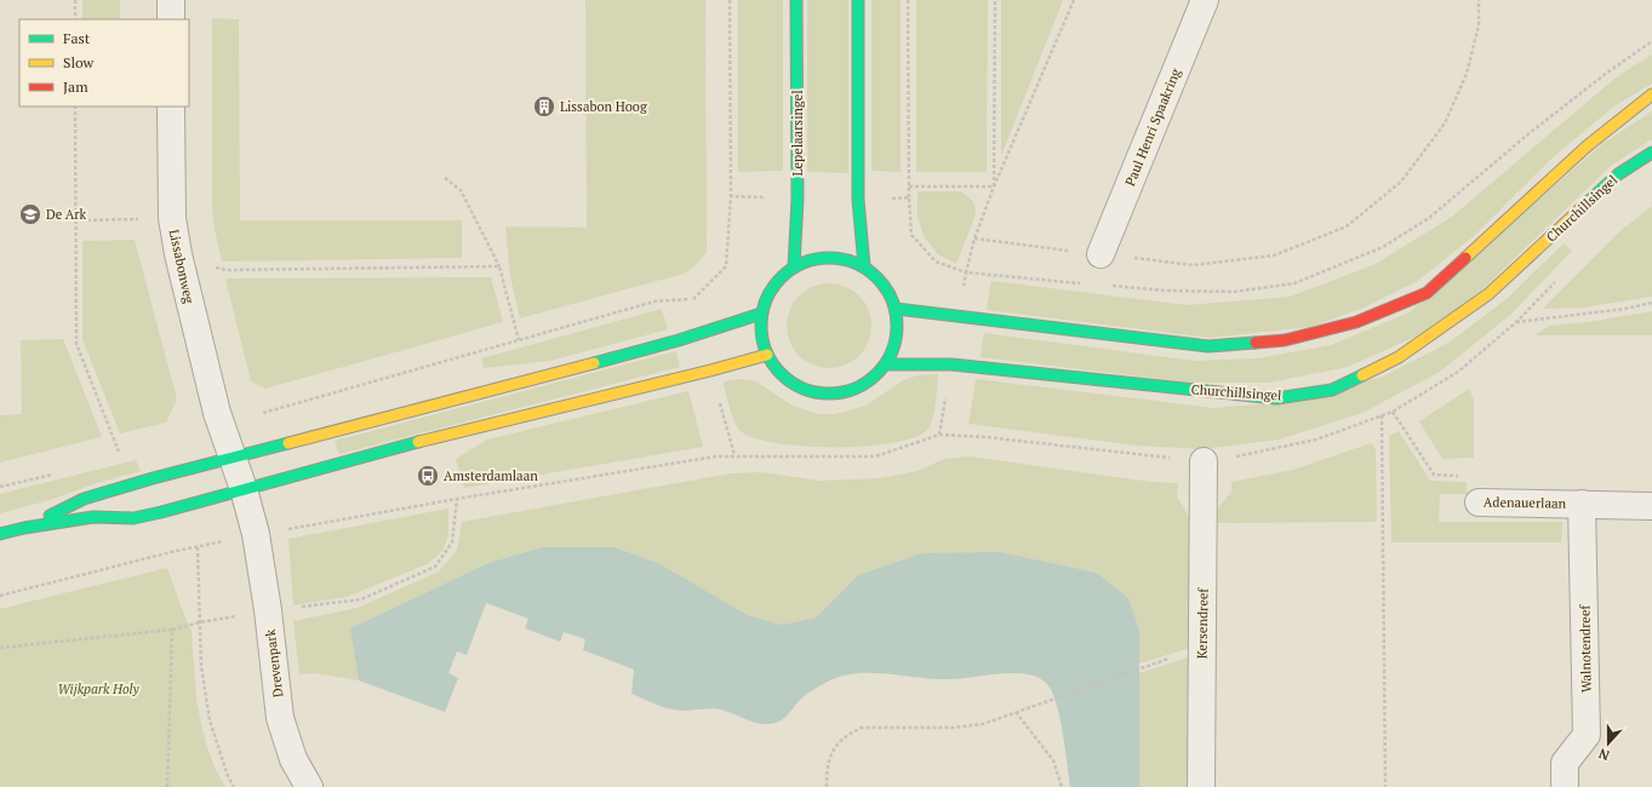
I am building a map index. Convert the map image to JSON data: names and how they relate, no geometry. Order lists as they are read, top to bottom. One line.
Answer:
{"streets":{"street":["Paul Henri Spaakring","Lepelaarsingel","Churchillsingel","Lissabonweg","Adenauerlaan","Kersendreef","Walnotendreef","Drevenpark"]},"crossings":[["Lepelaarsingel","Churchillsingel"],["Adenauerlaan","Walnotendreef"]],"parks":["Wijkpark Holy"],"places":{"building":["Lissabon Hoog"],"school or university":["De Ark"],"bus stop":["Amsterdamlaan"]},"legend":["Fast","Slow","Jam"],"north":"bottom"}
